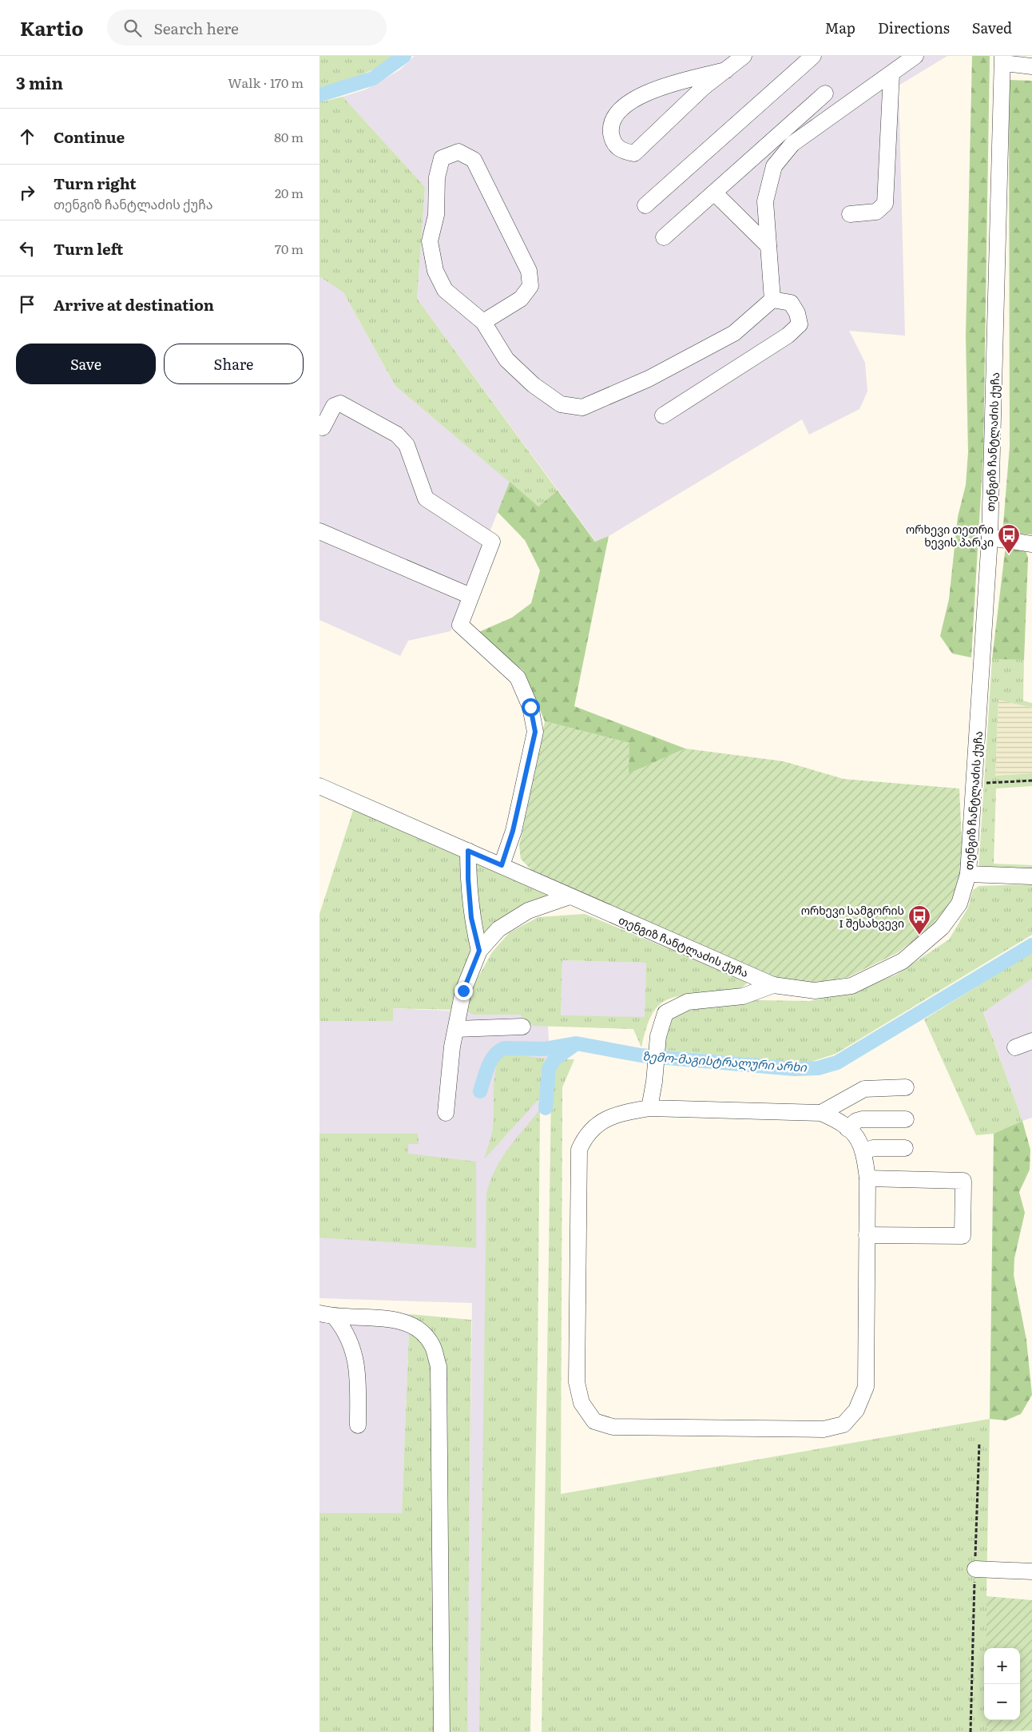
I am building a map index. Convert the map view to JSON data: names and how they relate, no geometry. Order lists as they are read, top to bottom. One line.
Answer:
{"streets":{"street":["თენგიზ ჩანტლაძის ქუჩა"]},"water":["ზემო-მაგისტრალური არხი"],"places":{"bus stop":["ორხევი თეთრი ხევის პარკი","ორხევი სამგორის I შესახვევი"]},"page":{"header":"Kartio","search":"Search here","nav":["Map","Directions","Saved"],"heading":["3 min","Walk · 170 m"],"list":[["Continue","80 m"],["Turn right","თენგიზ ჩანტლაძის ქუჩა","20 m"],["Turn left","70 m"],"Arrive at destination"],"buttons":["Save","Share"],"map_buttons":["+","−"]}}
